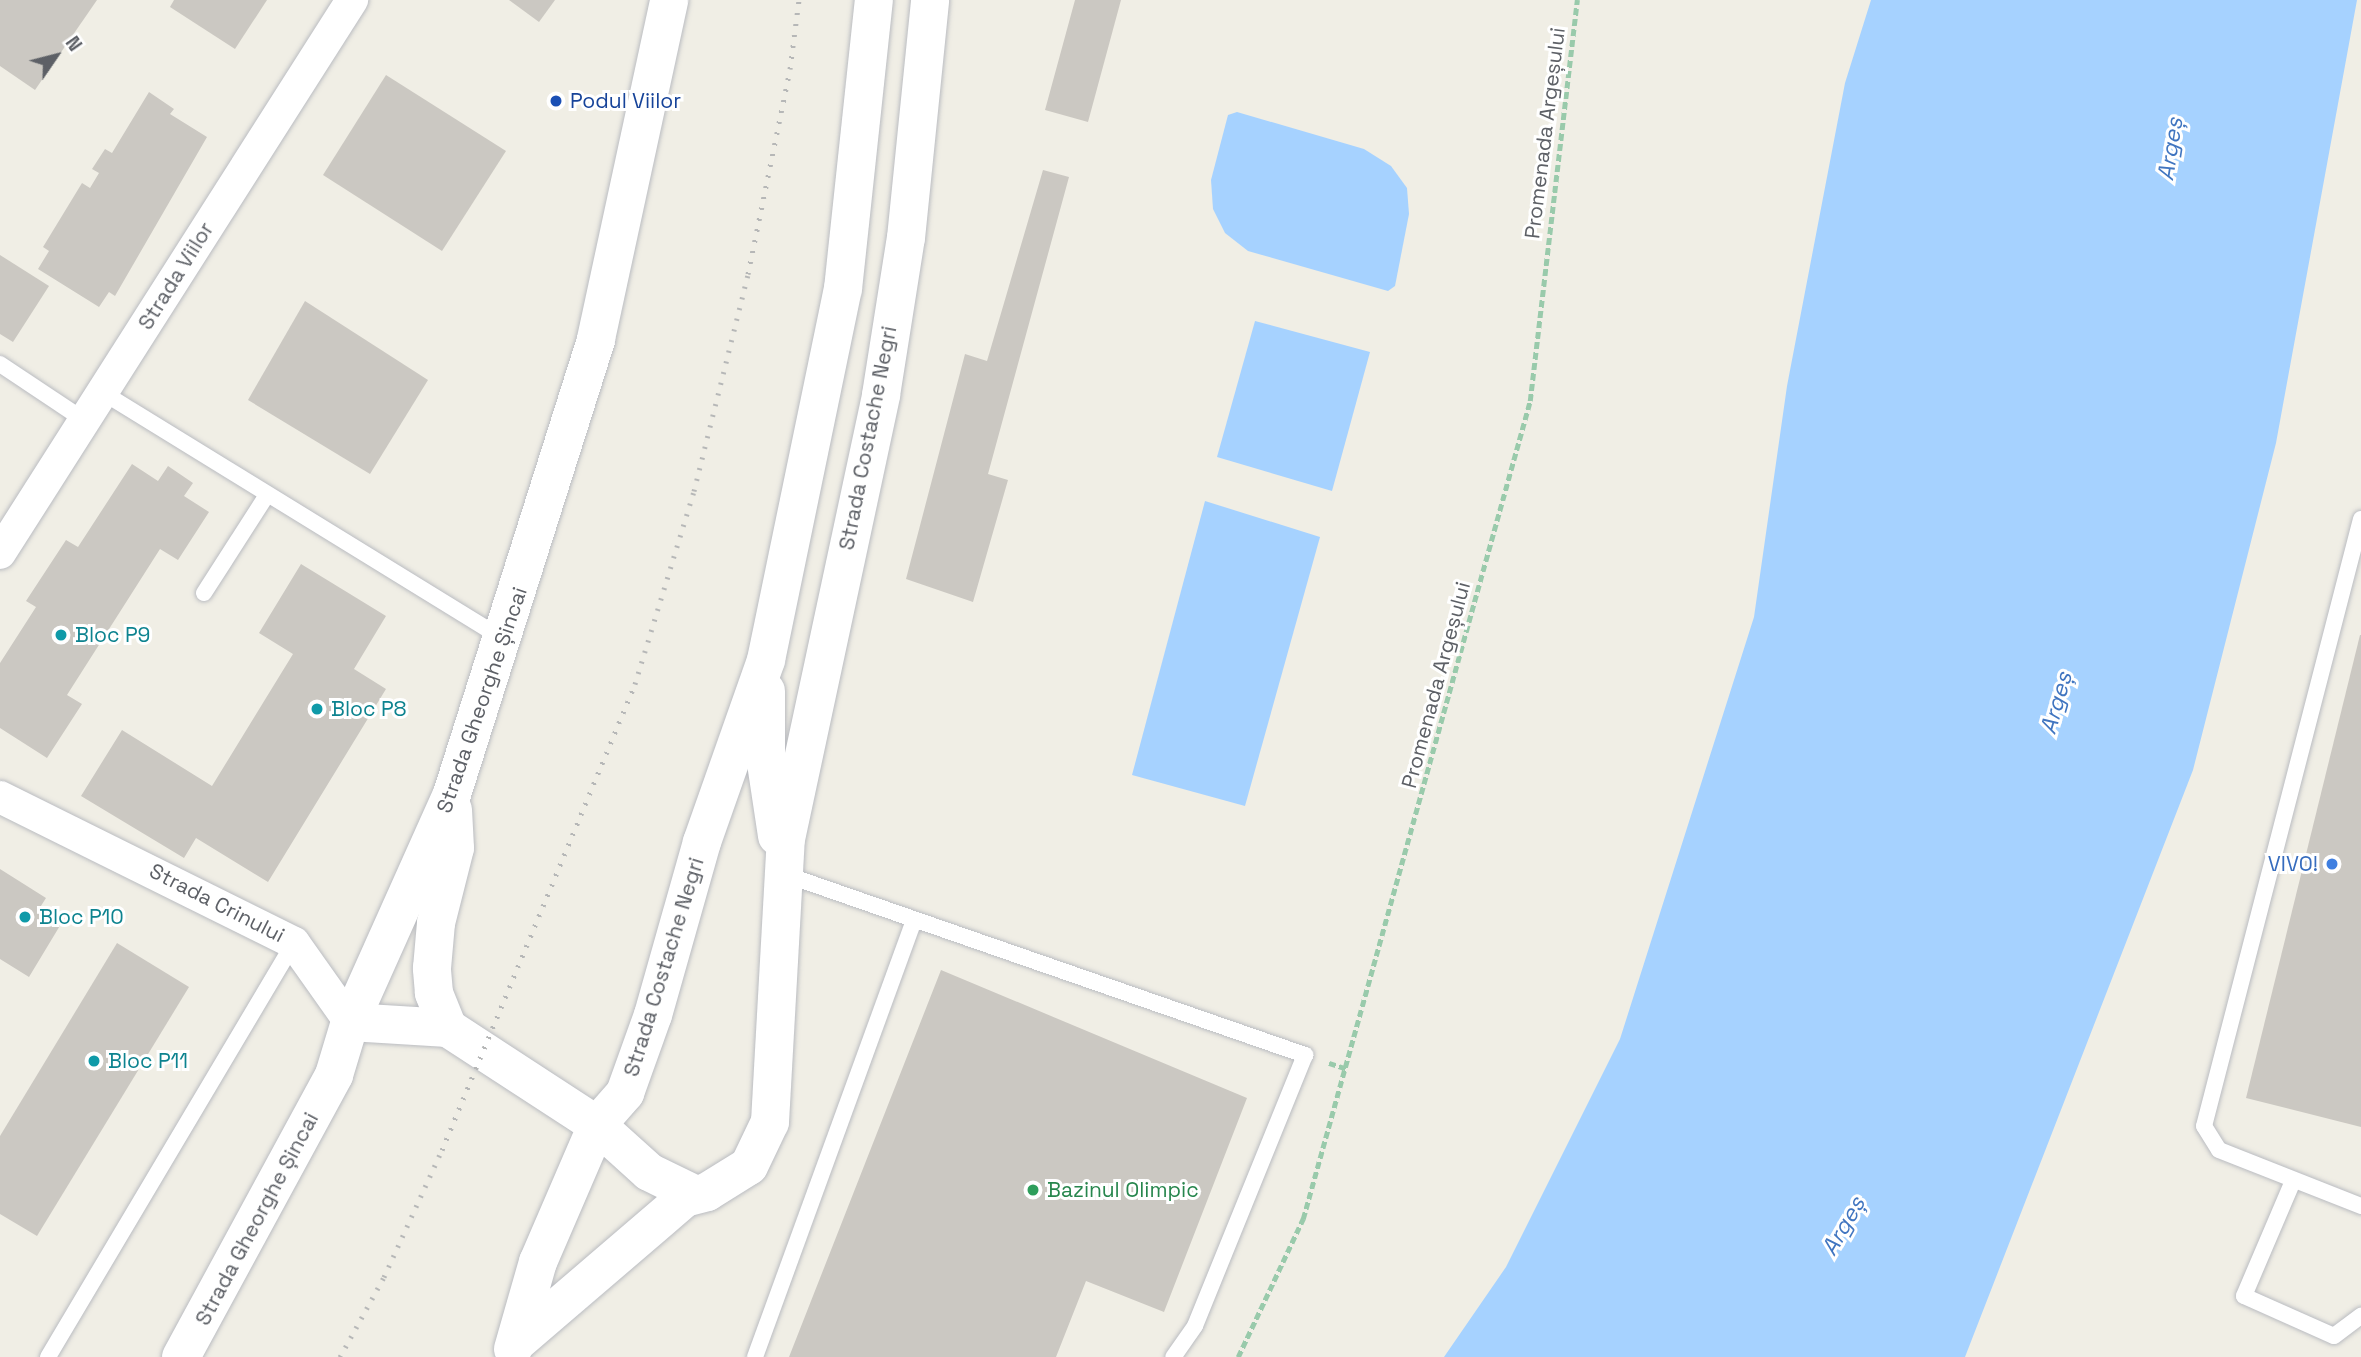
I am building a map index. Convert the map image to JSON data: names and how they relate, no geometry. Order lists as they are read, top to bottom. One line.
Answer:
{"streets":{"main road":["Strada Costache Negri","Strada Gheorghe Șincai"],"street":["Strada Viilor","Strada Crinului"],"path":["Promenada Argeșului"]},"crossings":[["Strada Gheorghe Șincai","Strada Crinului"]],"water":["Argeș"],"places":["Podul Viilor","Bloc P9","Bloc P8","VIVO!","Bloc P10","Bloc P11","Bazinul Olimpic"],"north":"top right"}
